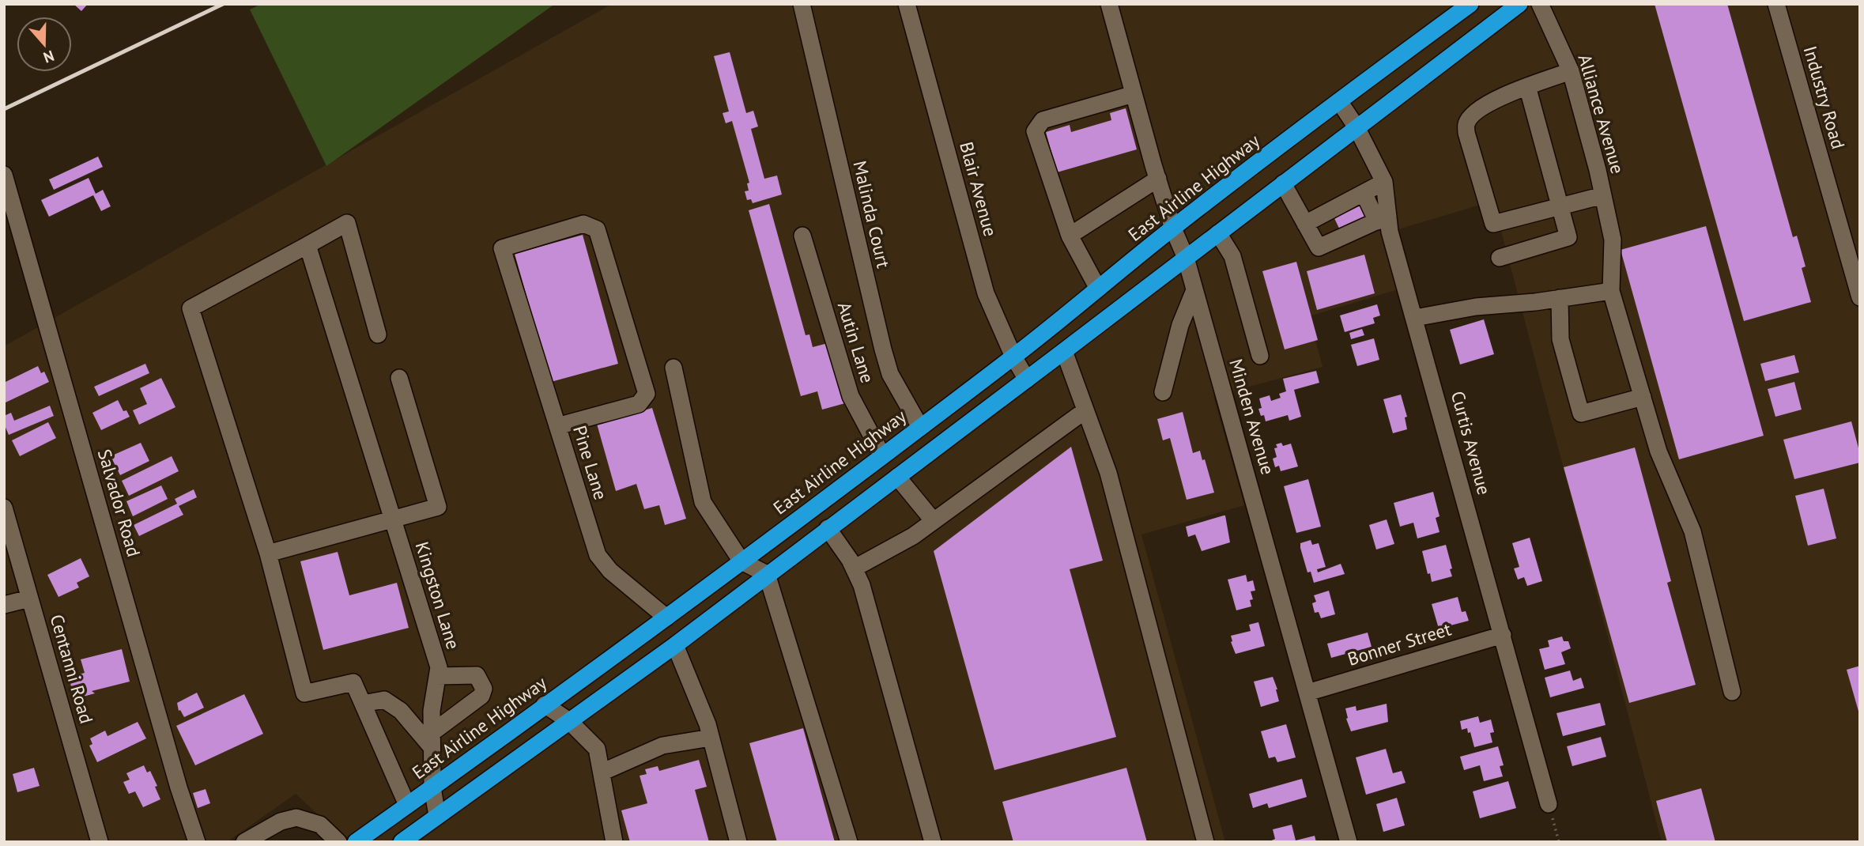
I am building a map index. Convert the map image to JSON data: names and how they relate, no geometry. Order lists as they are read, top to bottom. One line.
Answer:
{"streets":{"highway":["East Airline Highway"],"street":["Industry Road","Alliance Avenue","Blair Avenue","Malinda Court","Autin Lane","Minden Avenue","Curtis Avenue","Pine Lane","Salvador Road","Kingston Lane","Bonner Street","Centanni Road"]},"crossings":[["East Airline Highway","Blair Avenue"],["East Airline Highway","Malinda Court"],["East Airline Highway","Autin Lane"],["East Airline Highway","Minden Avenue"],["East Airline Highway","Curtis Avenue"],["East Airline Highway","Pine Lane"],["East Airline Highway","Kingston Lane"],["Minden Avenue","Bonner Street"],["Curtis Avenue","Bonner Street"]],"north":"bottom"}
